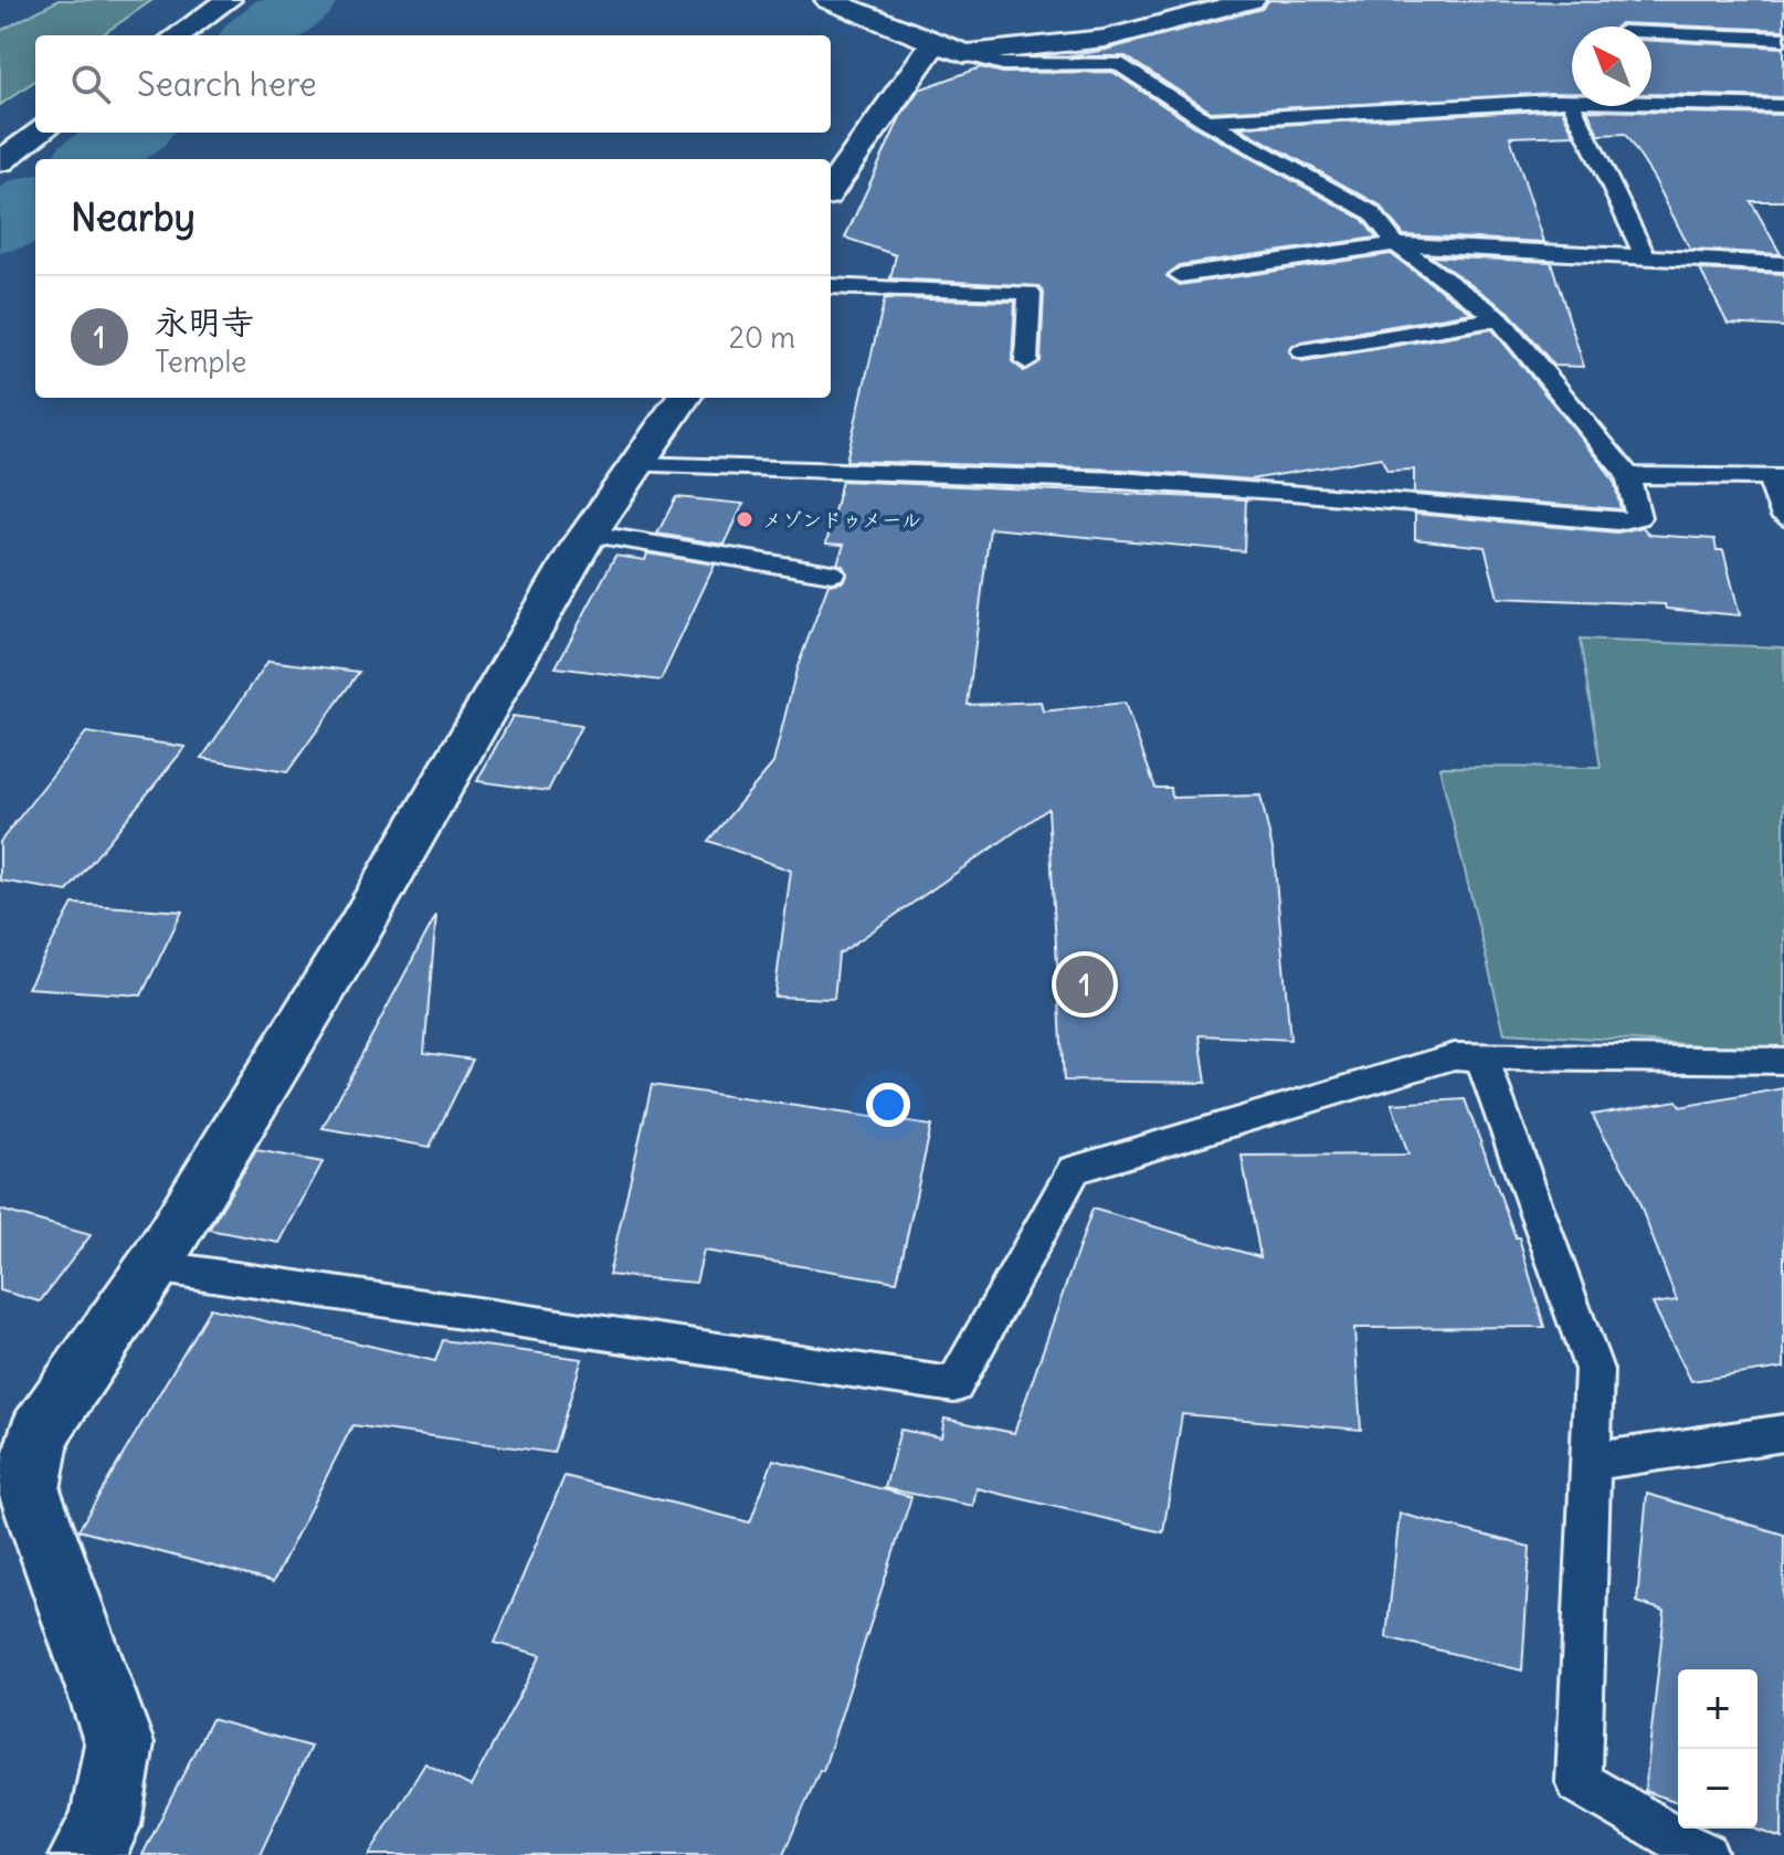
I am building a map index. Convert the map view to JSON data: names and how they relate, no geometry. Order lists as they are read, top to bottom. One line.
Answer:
{"places":["メゾンドゥメール"],"north":"top left","page":{"search":"Search here","heading":"Nearby","list":[{"mark":"1","name":"永明寺","note":"Temple","value":"20 m"}],"pins":"1","map_buttons":["+","−"]}}
